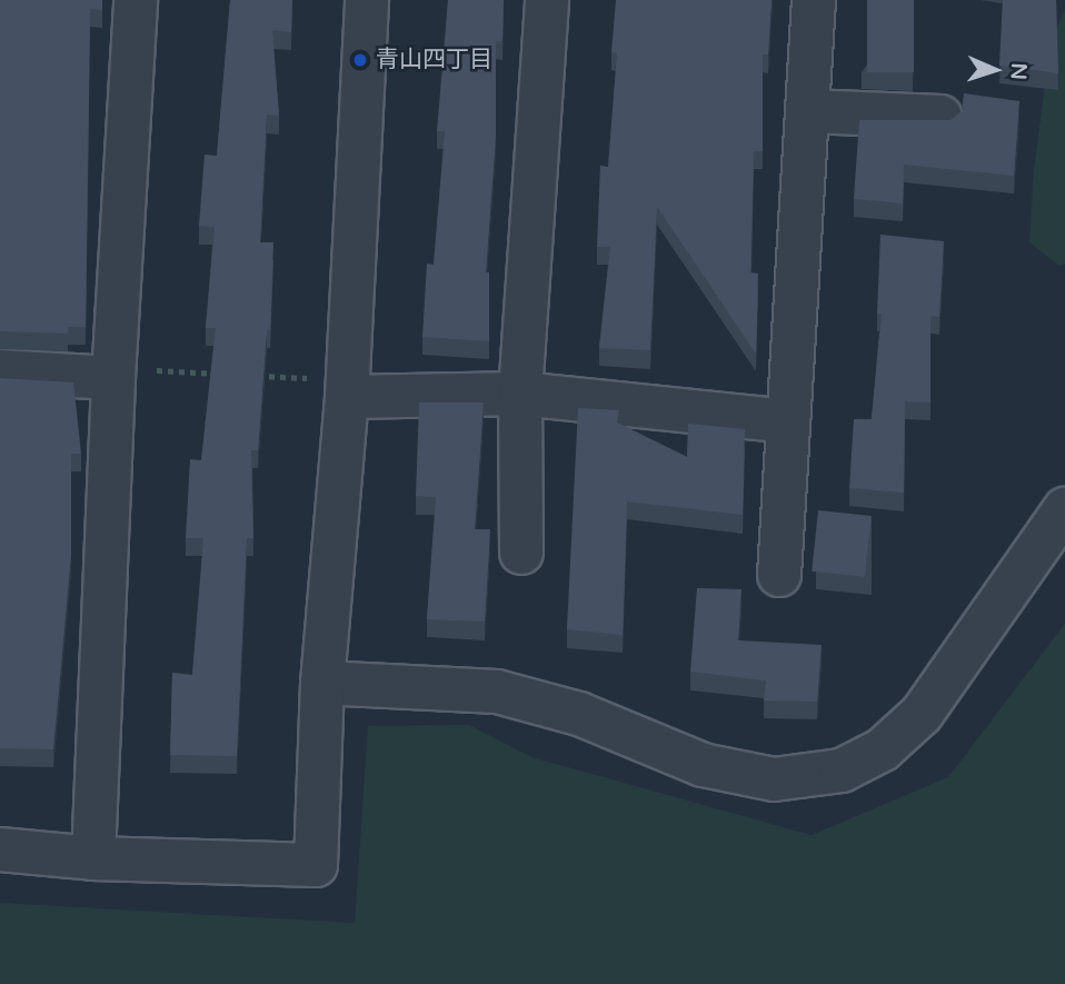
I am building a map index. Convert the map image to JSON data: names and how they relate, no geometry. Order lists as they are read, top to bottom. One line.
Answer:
{"places":["青山四丁目"],"north":"right"}
